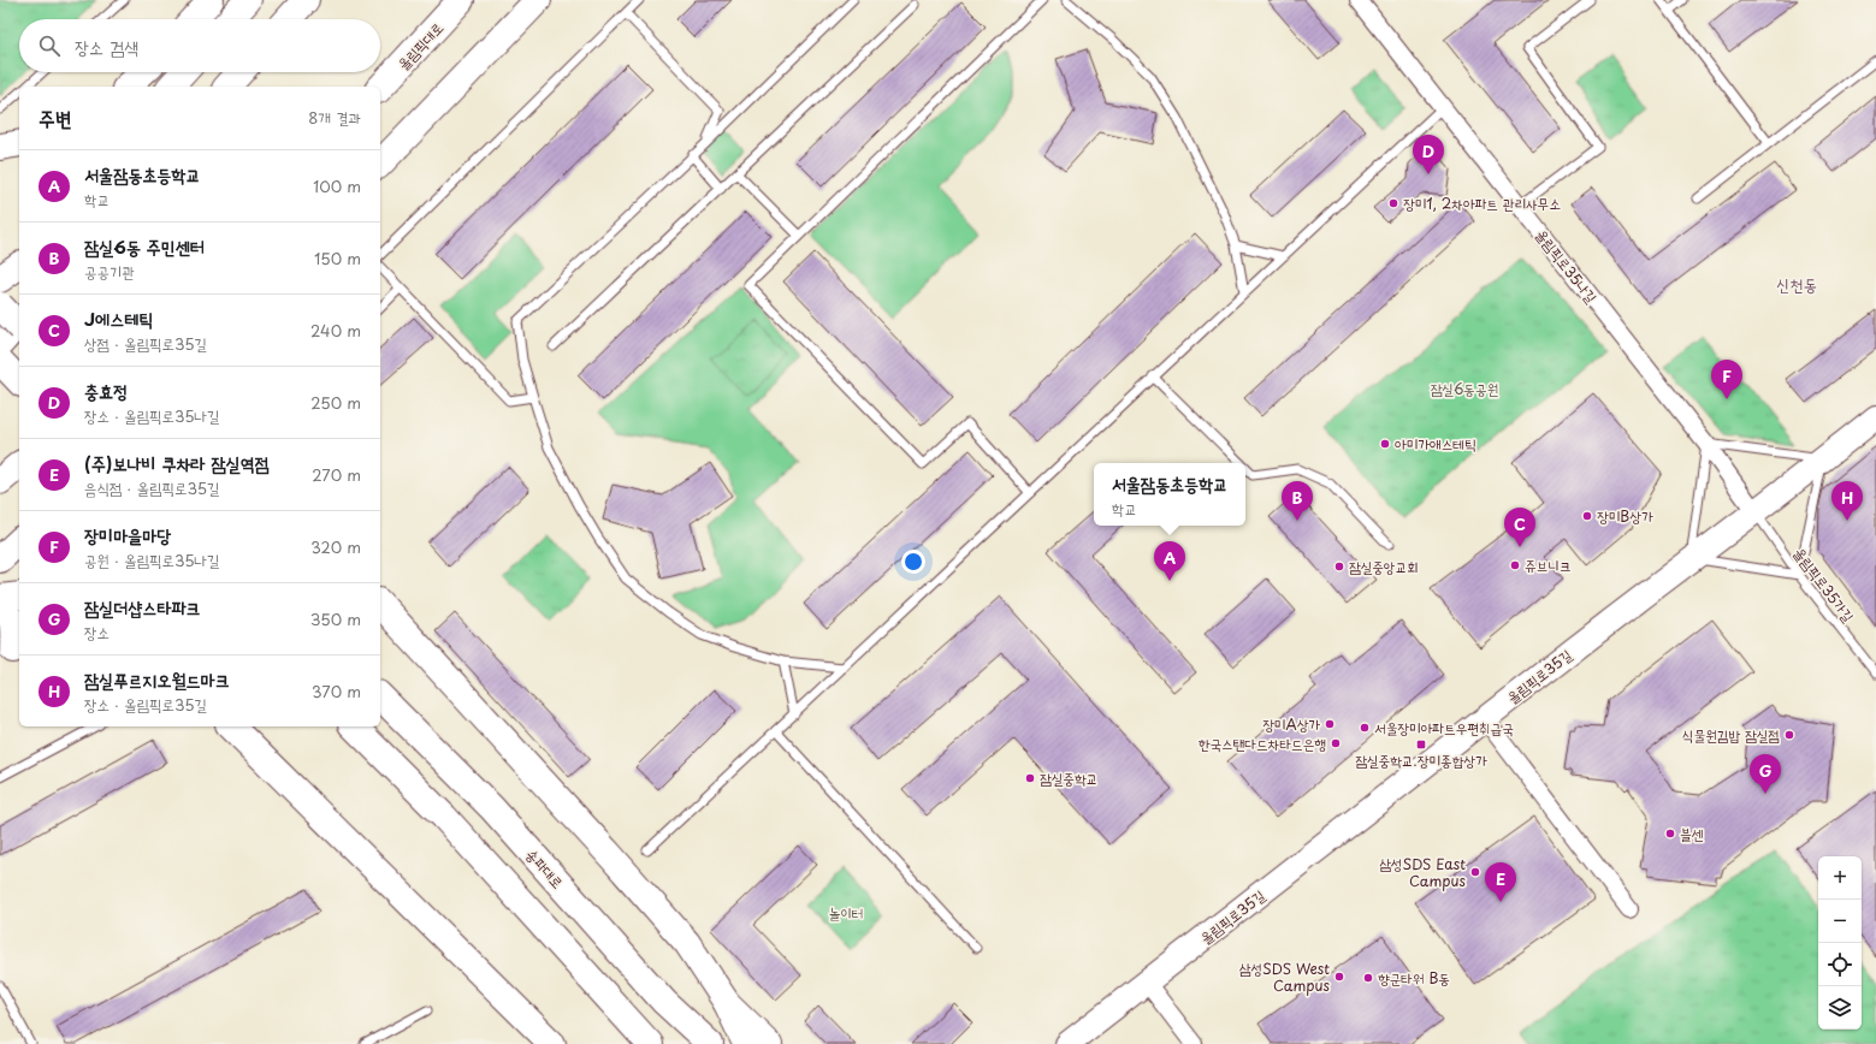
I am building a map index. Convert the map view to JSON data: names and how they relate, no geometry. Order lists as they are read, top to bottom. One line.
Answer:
{"streets":{"main road":["올림픽대로","송파대로"],"street":["올림픽로35나길","올림픽로35길"],"lane":["올림픽로35가길"]},"crossings":[["올림픽로35나길","올림픽로35가길"],["올림픽로35나길","올림픽로35길"],["올림픽로35가길","올림픽로35길"]],"districts":["신천동"],"parks":["잠실6동공원","놀이터"],"places":{"other":["장미1, 2차아파트 관리사무소","아미가애스테틱","장미B상가","쥬브니크","잠실중앙교회","장미A상가","서울장미아파트우편취급국","식물원김밥 잠실점","한국스탠다드차타드은행","잠실중학교","블센","삼성SDS East Campus","삼성SDS West Campus","향군타워 B동"],"transit":["잠실중학교.장미종합상가"]},"page":{"search":"장소 검색","heading":["주변","8개 결과"],"pins":["D","F","B","H","C","A","G","E"],"list":[{"mark":"A","name":"서울잠동초등학교","note":"학교","value":"100 m"},{"mark":"B","name":"잠실6동 주민센터","note":"공공기관","value":"150 m"},{"mark":"C","name":"J에스테틱","note":"상점 · 올림픽로35길","value":"240 m"},{"mark":"D","name":"충효정","note":"장소 · 올림픽로35나길","value":"250 m"},{"mark":"E","name":"(주)보나비 쿠차라 잠실역점","note":"음식점 · 올림픽로35길","value":"270 m"},{"mark":"F","name":"장미마을마당","note":"공원 · 올림픽로35나길","value":"320 m"},{"mark":"G","name":"잠실더샵스타파크","note":"장소","value":"350 m"},{"mark":"H","name":"잠실푸르지오월드마크","note":"장소 · 올림픽로35길","value":"370 m"}],"popup":["서울잠동초등학교","학교"],"map_buttons":["+","−"]}}
